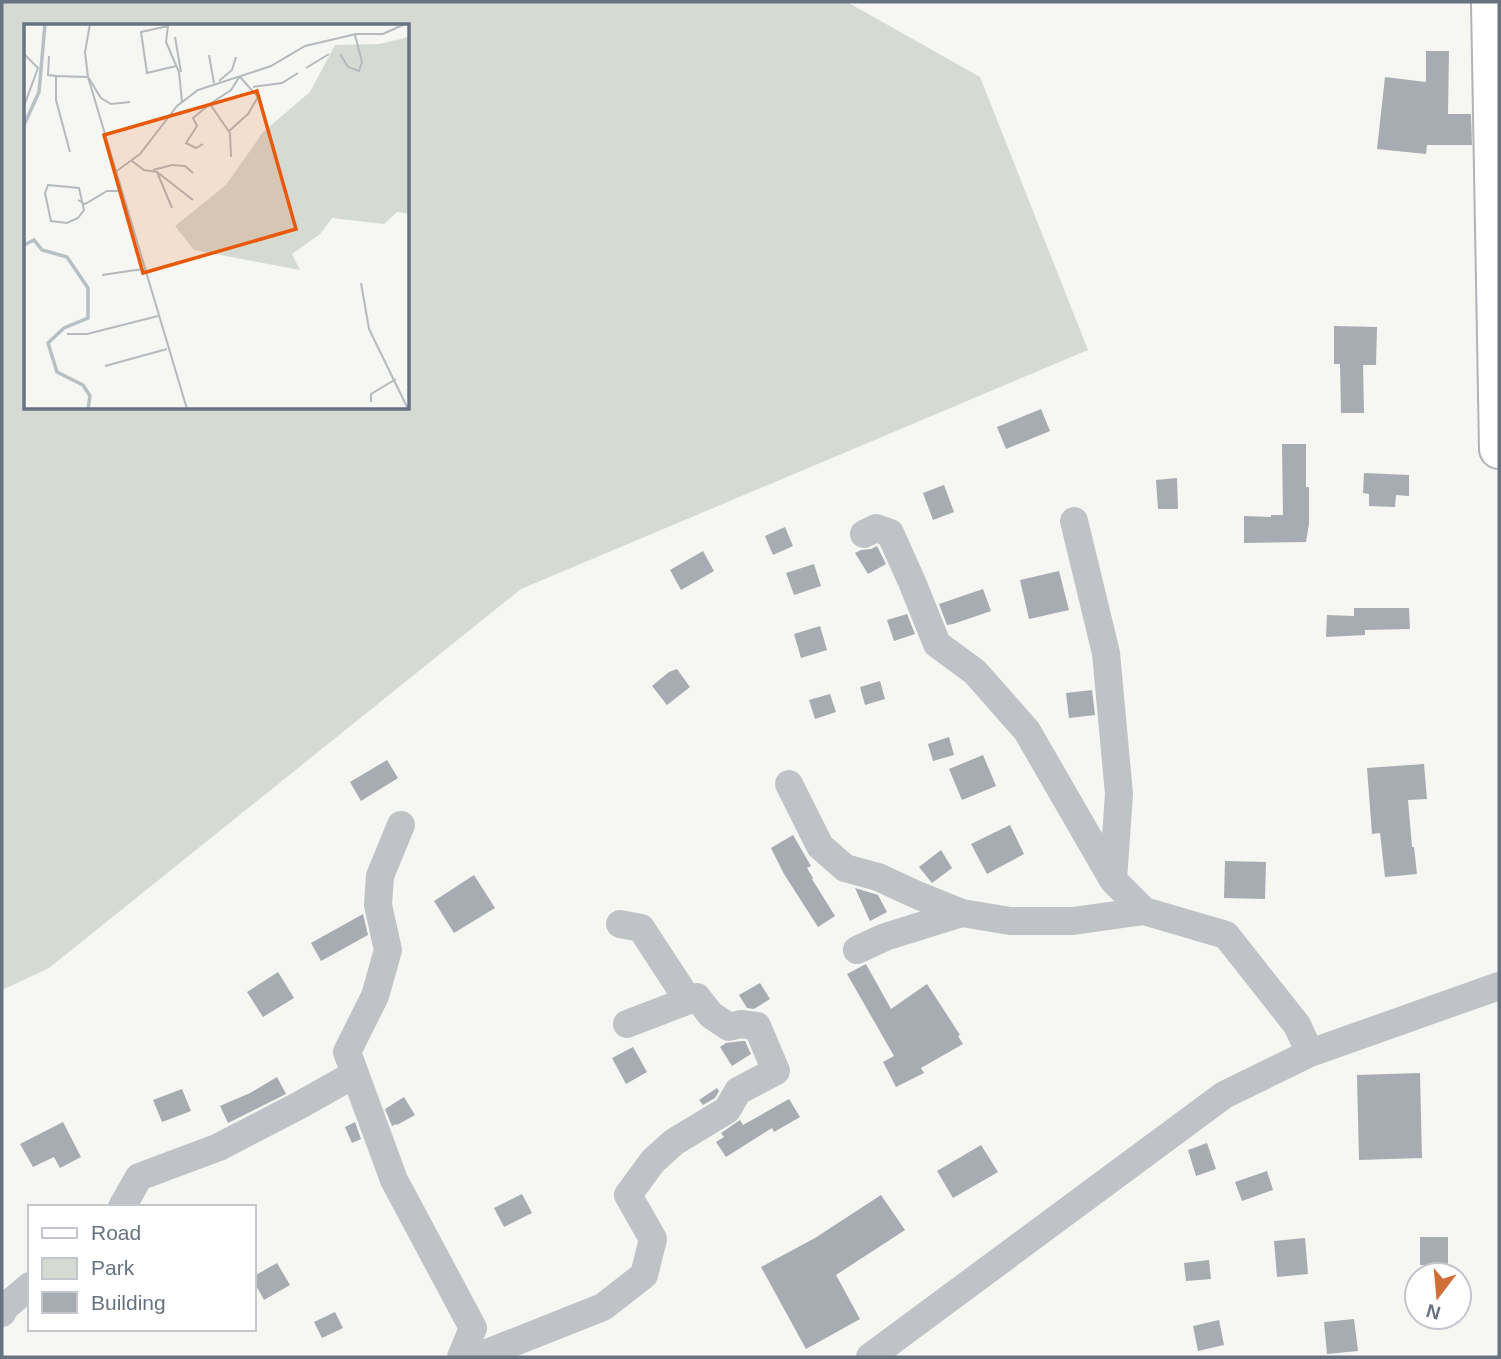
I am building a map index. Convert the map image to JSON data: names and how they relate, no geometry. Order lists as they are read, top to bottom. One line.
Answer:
{"legend":["Road","Park","Building"],"north":"bottom"}
